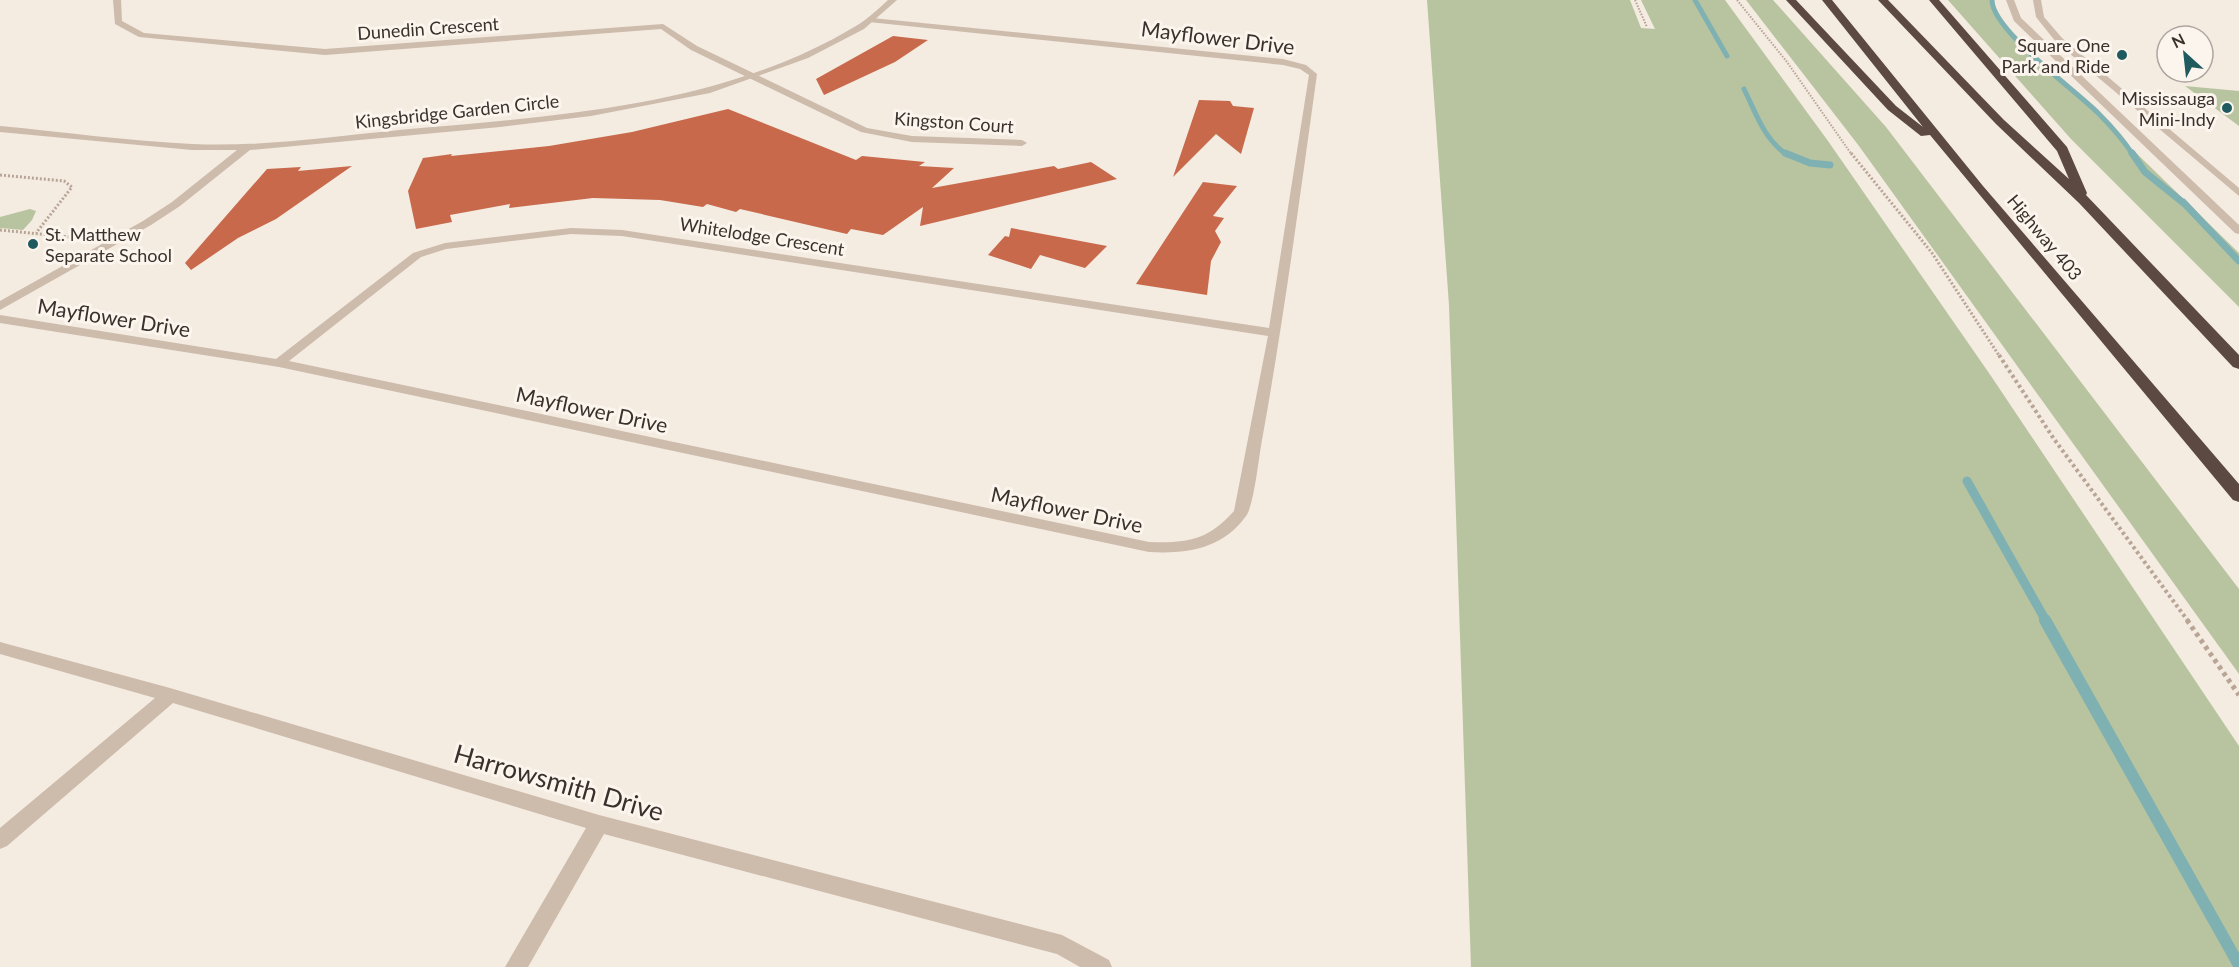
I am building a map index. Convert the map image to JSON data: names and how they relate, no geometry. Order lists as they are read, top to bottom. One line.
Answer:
{"streets":{"highway":["Highway 403"],"street":["Dunedin Crescent","Mayflower Drive","Kingsbridge Garden Circle","Kingston Court","Whitelodge Crescent","Harrowsmith Drive"]},"crossings":[["Dunedin Crescent","Kingsbridge Garden Circle"],["Dunedin Crescent","Kingston Court"],["Mayflower Drive","Kingsbridge Garden Circle"],["Mayflower Drive","Whitelodge Crescent"],["Kingsbridge Garden Circle","Kingston Court"]],"places":["Square One Park and Ride","Mississauga Mini-Indy","St. Matthew Separate School"],"north":"top left"}
